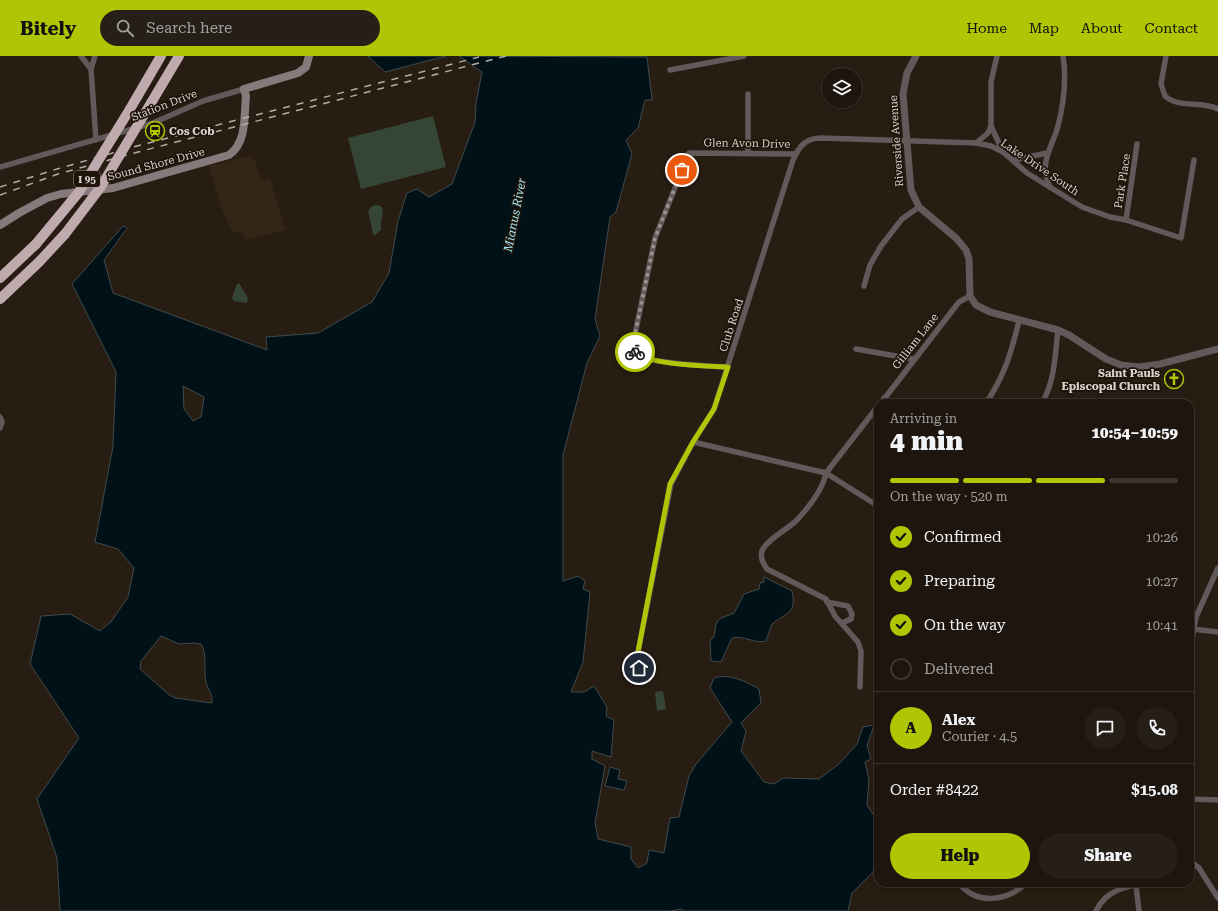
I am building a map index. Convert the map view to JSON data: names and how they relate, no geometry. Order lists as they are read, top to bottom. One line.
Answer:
{"streets":{"highway":["I 95"],"main road":["Station Drive","Sound Shore Drive"],"street":["Riverside Avenue","Glen Avon Drive","Lake Drive South","Park Place","Club Road","Gilliam Lane"]},"crossings":[["Station Drive","Sound Shore Drive"],["Riverside Avenue","Lake Drive South"],["Riverside Avenue","Club Road"],["Riverside Avenue","Gilliam Lane"],["Glen Avon Drive","Club Road"],["Lake Drive South","Park Place"],["Lake Drive South","Club Road"]],"water":["Mianus River"],"places":{"station":["Cos Cob"],"church":["Saint Pauls Episcopal Church"]},"page":{"header":"Bitely","search":"Search here","nav":["Home","Map","About","Contact"],"heading":["4 min","Arriving in","10:54–10:59"],"panel":["Alex","Courier · 4.5","Order #8422","$15.08"],"bar":"On the way · 520 m","list":[["Confirmed","10:26"],["Preparing","10:27"],["On the way","10:41"],"Delivered"],"round":"A","buttons":["Help","Share"]}}
